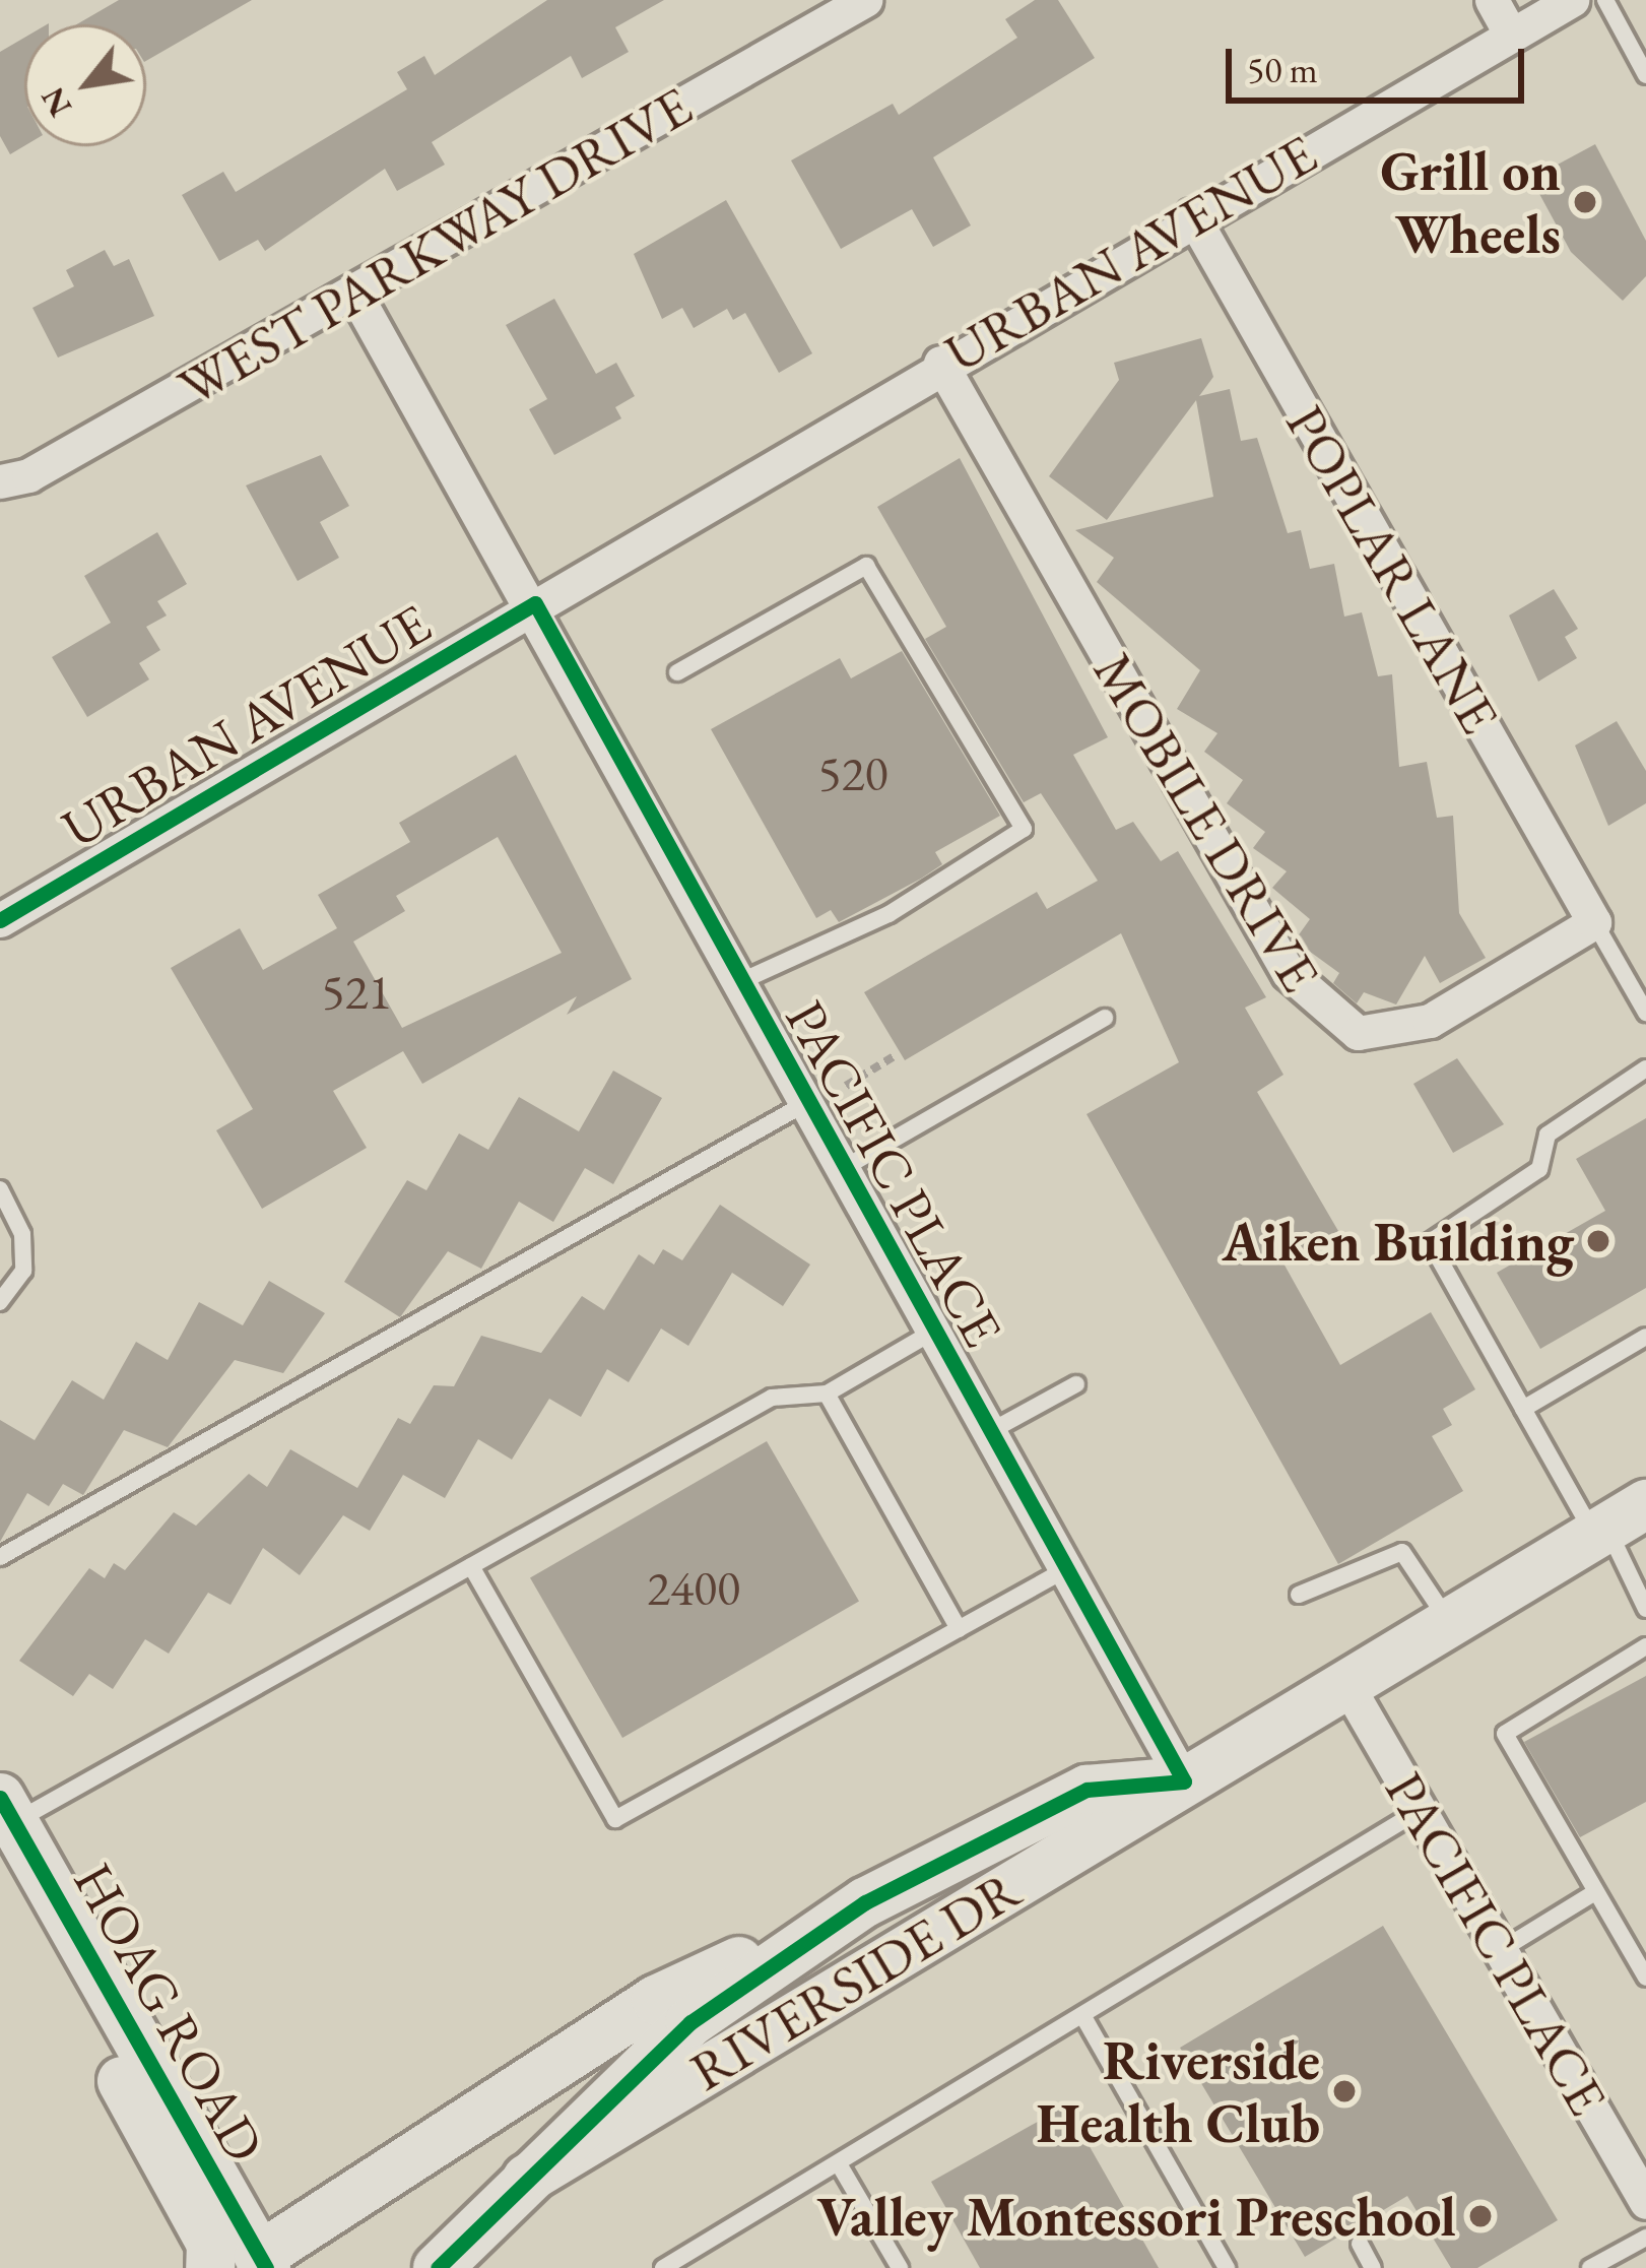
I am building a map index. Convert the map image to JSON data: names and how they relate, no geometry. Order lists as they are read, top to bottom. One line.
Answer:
{"streets":{"main road":["RIVERSIDE DR","HOAG ROAD"],"street":["WEST PARKWAY DRIVE","URBAN AVENUE","POPLAR LANE","MOBILE DRIVE","PACIFIC PLACE"]},"crossings":[["WEST PARKWAY DRIVE","PACIFIC PLACE"],["URBAN AVENUE","POPLAR LANE"],["URBAN AVENUE","MOBILE DRIVE"],["URBAN AVENUE","PACIFIC PLACE"],["POPLAR LANE","MOBILE DRIVE"],["PACIFIC PLACE","RIVERSIDE DR"]],"places":["Grill on Wheels","Aiken Building","Riverside Health Club","Valley Montessori Preschool"],"house_numbers":["520","521","2400"],"scale_bar":"50 m","north":"bottom left"}
